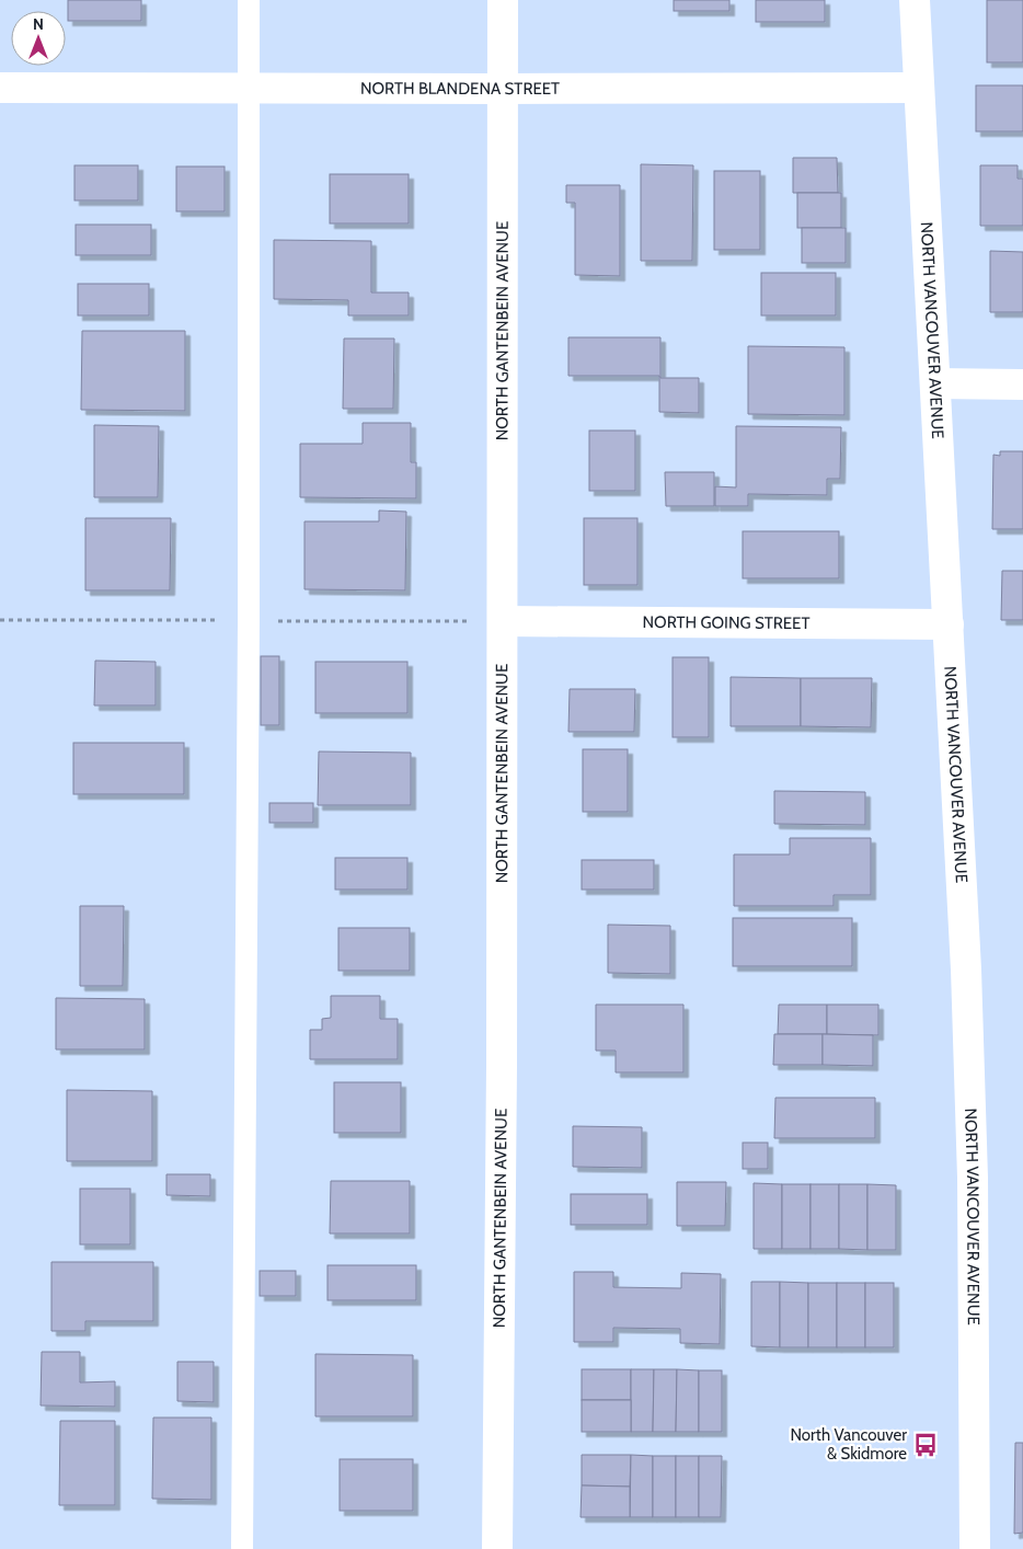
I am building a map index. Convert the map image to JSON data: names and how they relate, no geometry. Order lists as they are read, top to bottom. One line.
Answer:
{"streets":{"street":["NORTH BLANDENA STREET","NORTH GANTENBEIN AVENUE","NORTH VANCOUVER AVENUE","NORTH GOING STREET"]},"crossings":[["NORTH BLANDENA STREET","NORTH GANTENBEIN AVENUE"],["NORTH BLANDENA STREET","NORTH VANCOUVER AVENUE"],["NORTH GANTENBEIN AVENUE","NORTH GOING STREET"],["NORTH VANCOUVER AVENUE","NORTH GOING STREET"]],"places":{"bus stop":["North Vancouver & Skidmore"]},"north":"top"}
